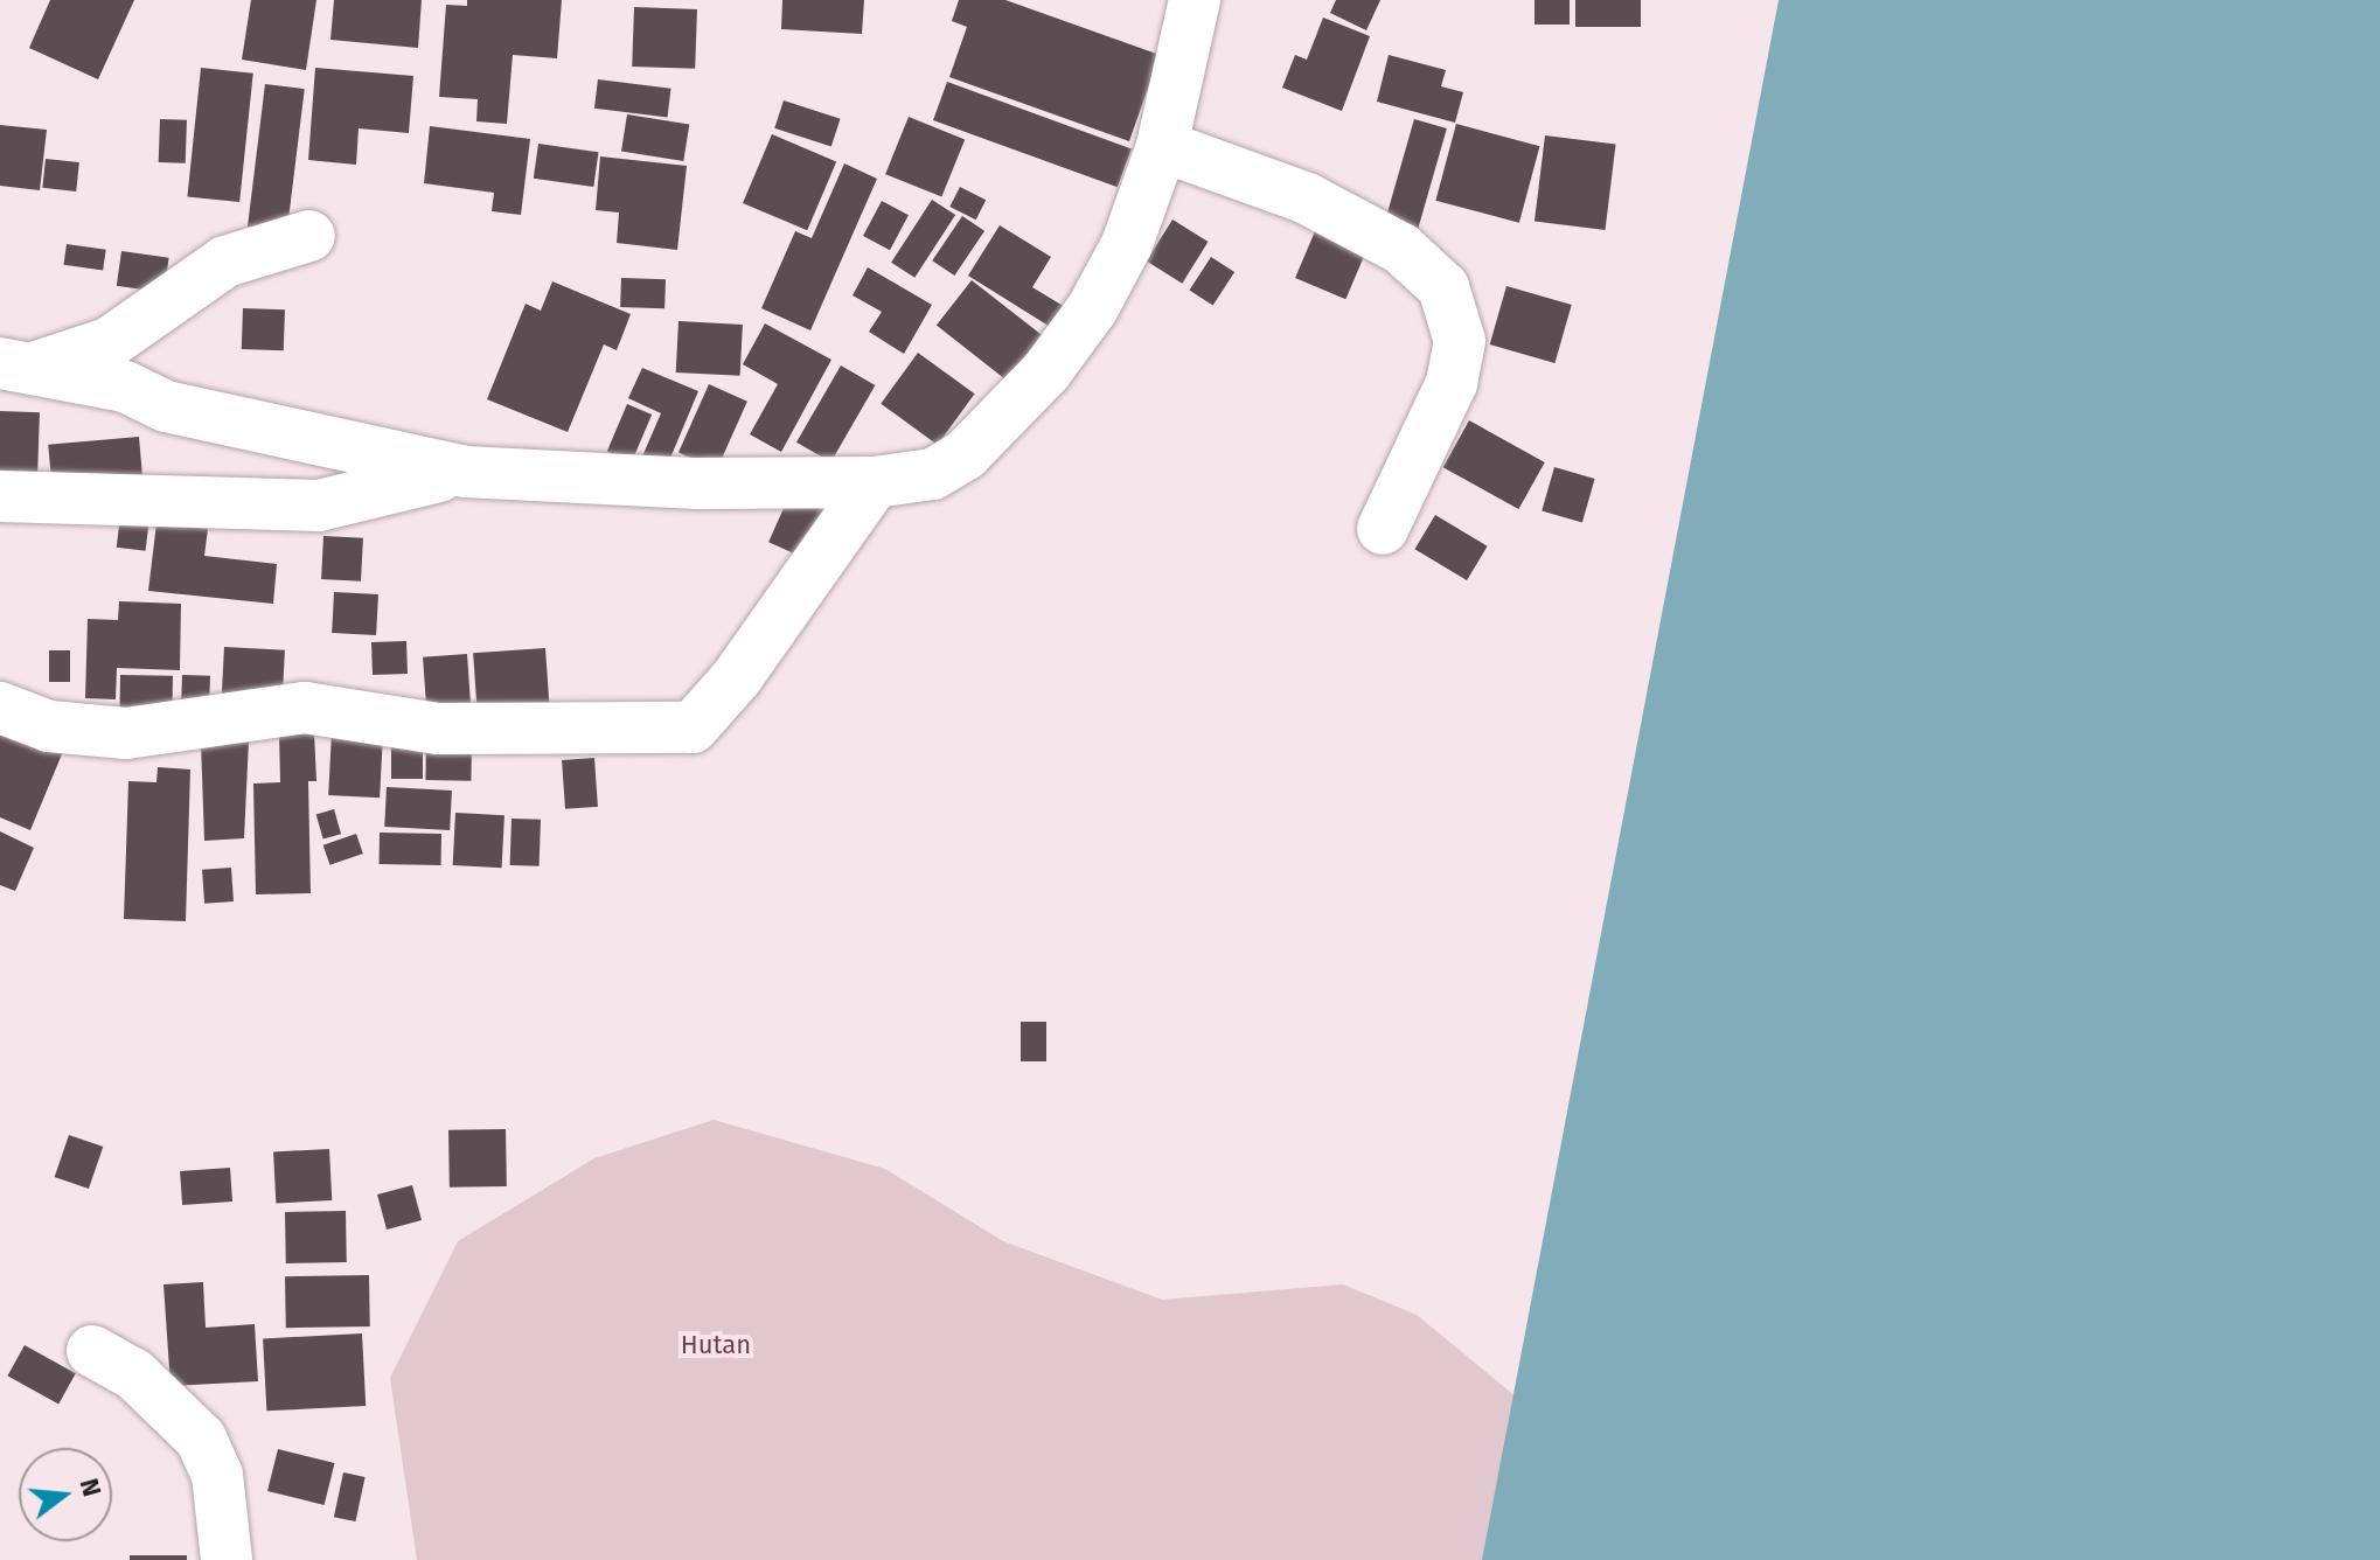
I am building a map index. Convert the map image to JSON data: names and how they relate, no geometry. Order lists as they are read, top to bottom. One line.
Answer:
{"parks":["Hutan"],"north":"right"}
